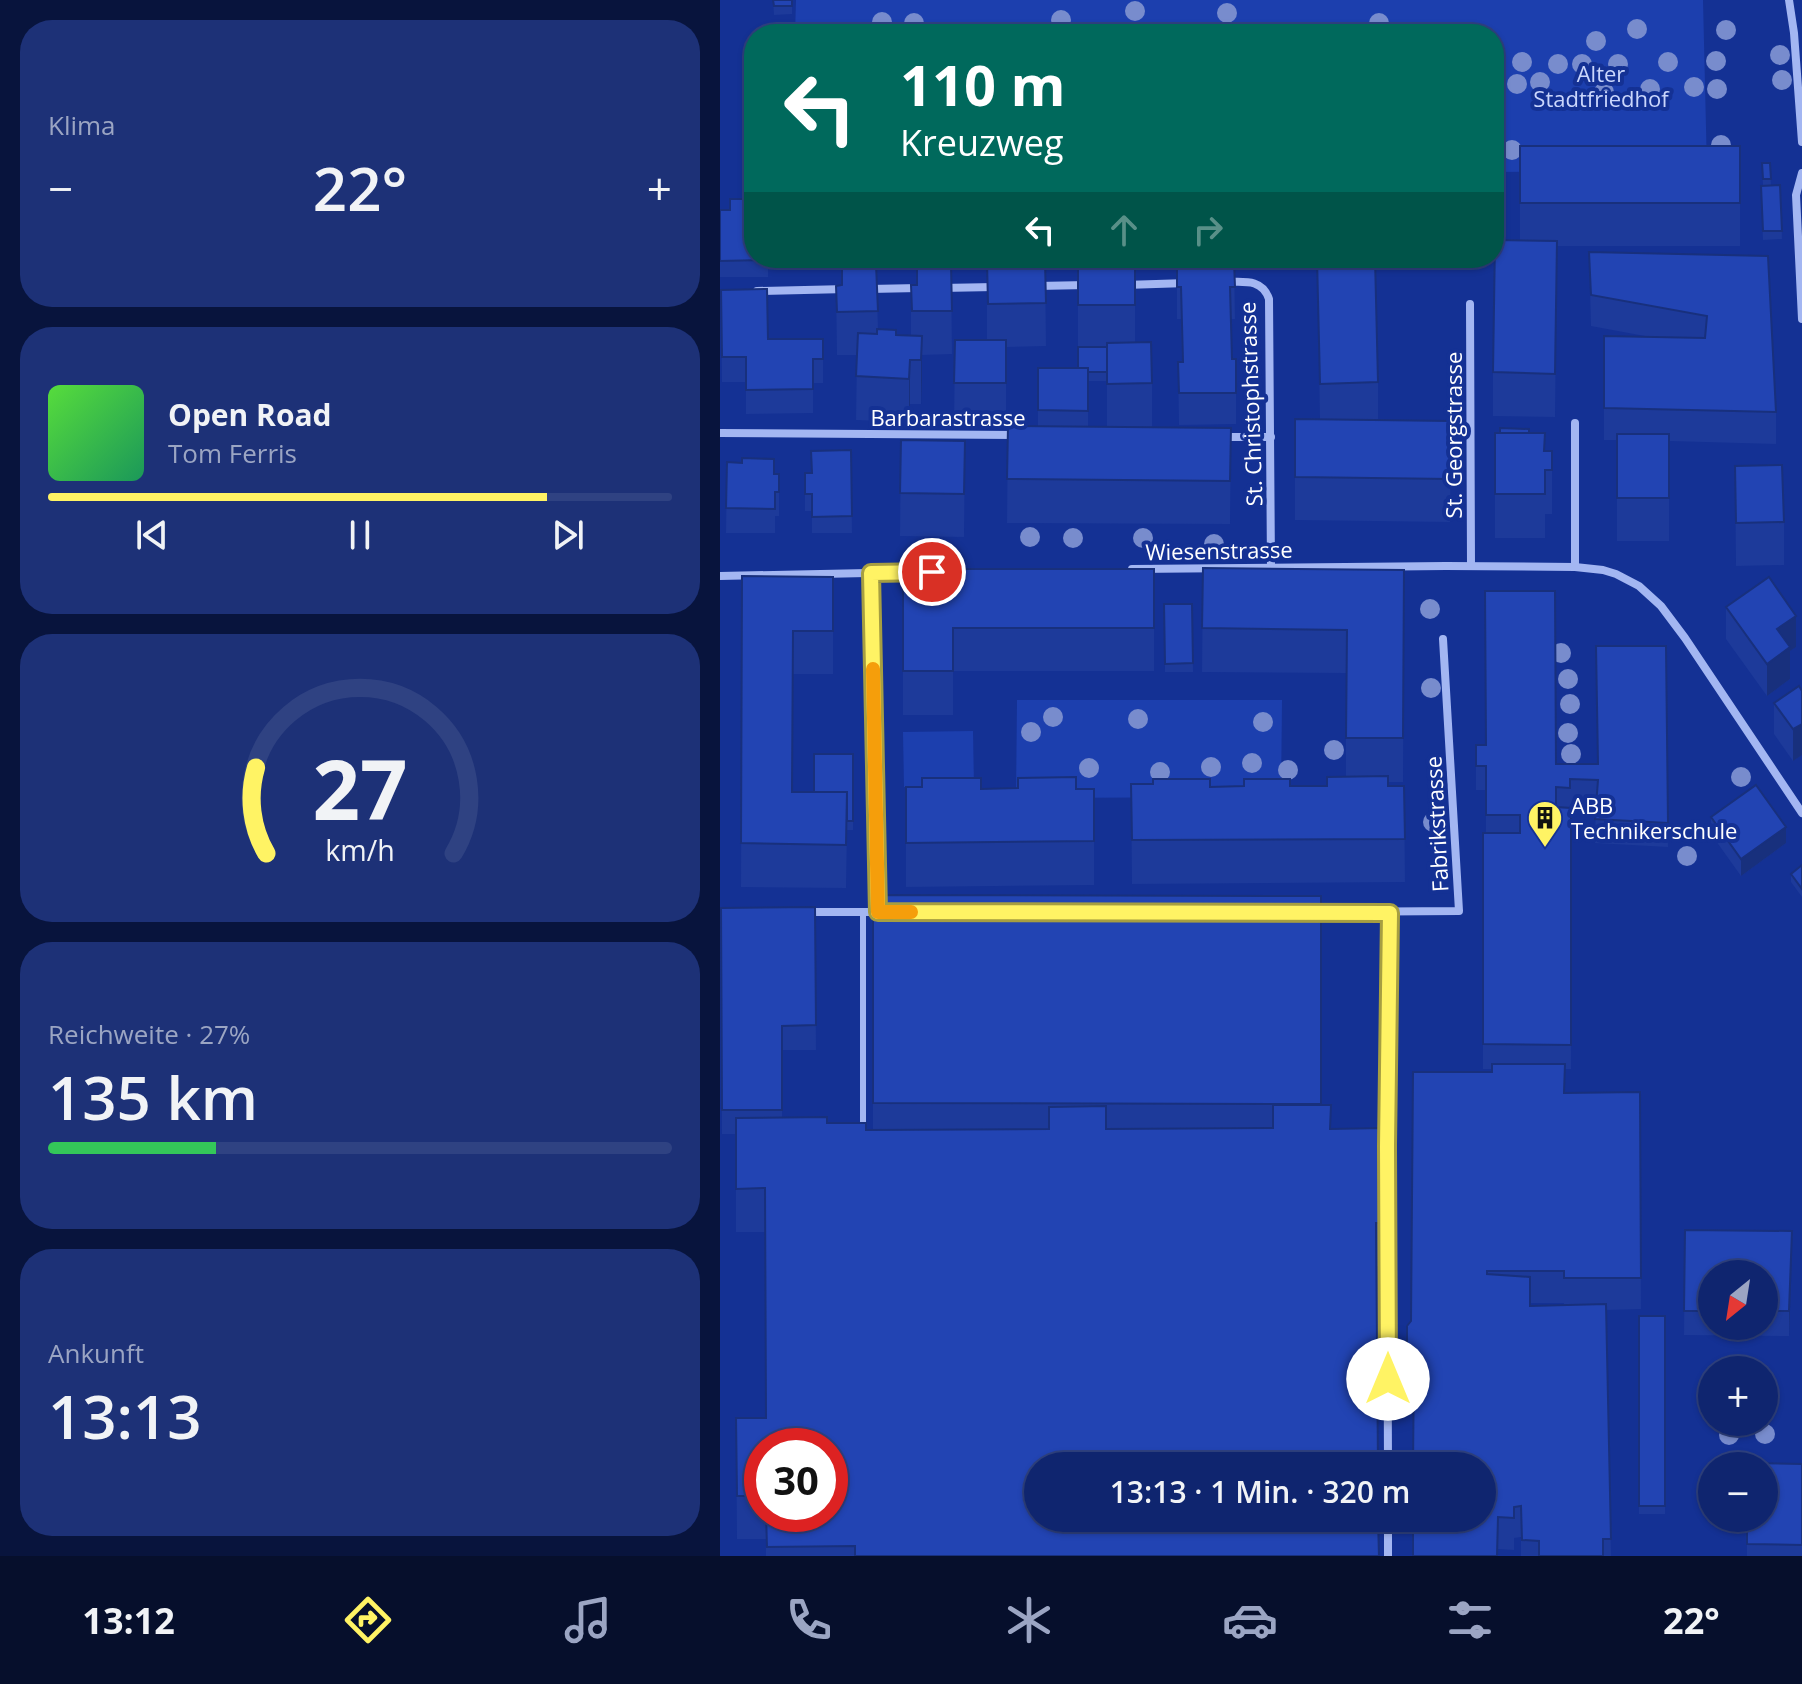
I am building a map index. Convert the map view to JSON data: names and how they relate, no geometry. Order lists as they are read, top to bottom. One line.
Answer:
{"streets":{"street":["St. Christophstrasse","Barbarastrasse","St. Georgstrasse","Wiesenstrasse","Fabrikstrasse"]},"crossings":[["St. Christophstrasse","Wiesenstrasse"],["St. Georgstrasse","Wiesenstrasse"]],"parks":["Alter Stadtfriedhof"],"places":{"building":["ABB Technikerschule"]},"north":"bottom left","page":{"tile":["Klima",["Reichweite · 27%","135 km"],["Ankunft","13:13"]],"turn":["110 m","Kreuzweg"],"heat":["−","22°","+"],"song":["Open Road","Tom Ferris"],"map_buttons":["+","−"],"limit":"30","trip":"13:13 · 1 Min. · 320 m","tabs":["13:12","22°"],"gauge":["27","km/h"]}}
